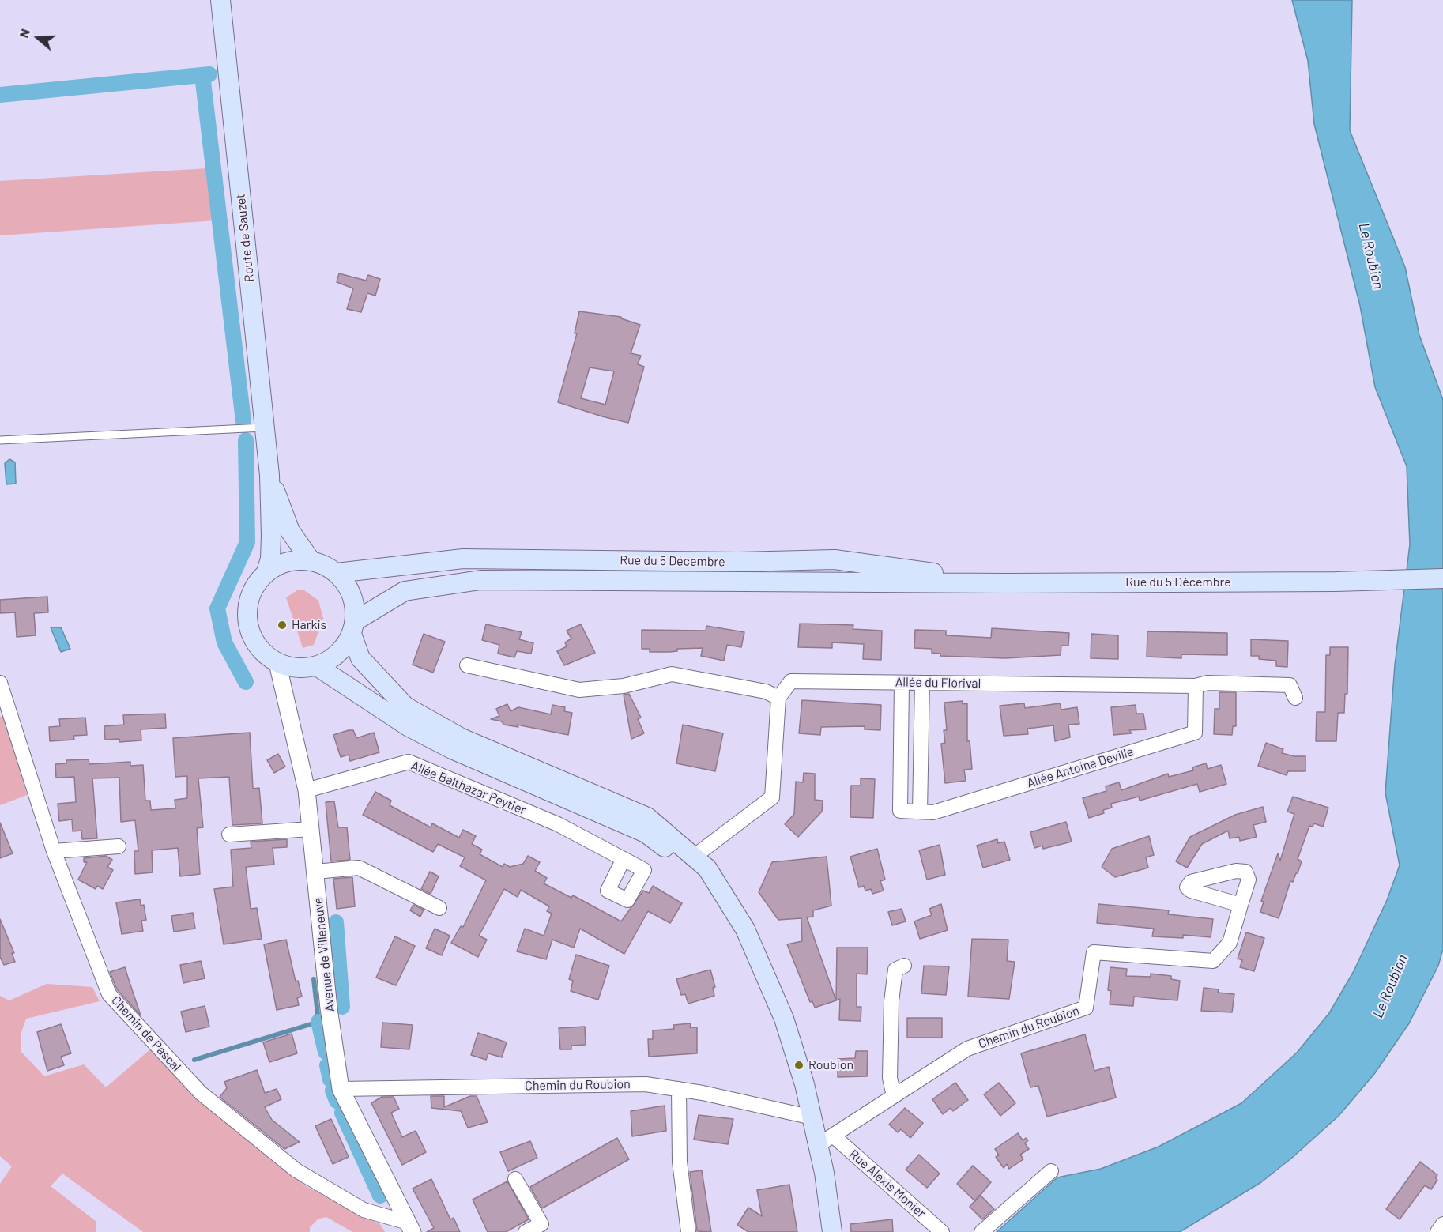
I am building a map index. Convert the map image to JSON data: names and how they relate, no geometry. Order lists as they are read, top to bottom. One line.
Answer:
{"streets":{"main road":["Route de Sauzet","Rue du 5 Décembre"],"street":["Allée du Florival","Allée Antoine Deville","Allée Balthazar Peytier","Avenue de Villeneuve","Chemin du Roubion","Chemin de Pascal","Rue Alexis Monier"]},"crossings":[["Route de Sauzet","Rue du 5 Décembre"],["Route de Sauzet","Avenue de Villeneuve"],["Rue du 5 Décembre","Avenue de Villeneuve"],["Allée du Florival","Allée Antoine Deville"],["Allée Balthazar Peytier","Avenue de Villeneuve"],["Avenue de Villeneuve","Chemin du Roubion"],["Avenue de Villeneuve","Chemin de Pascal"],["Chemin du Roubion","Rue Alexis Monier"]],"water":["Le Roubion"],"places":["Harkis","Roubion"],"north":"left"}
